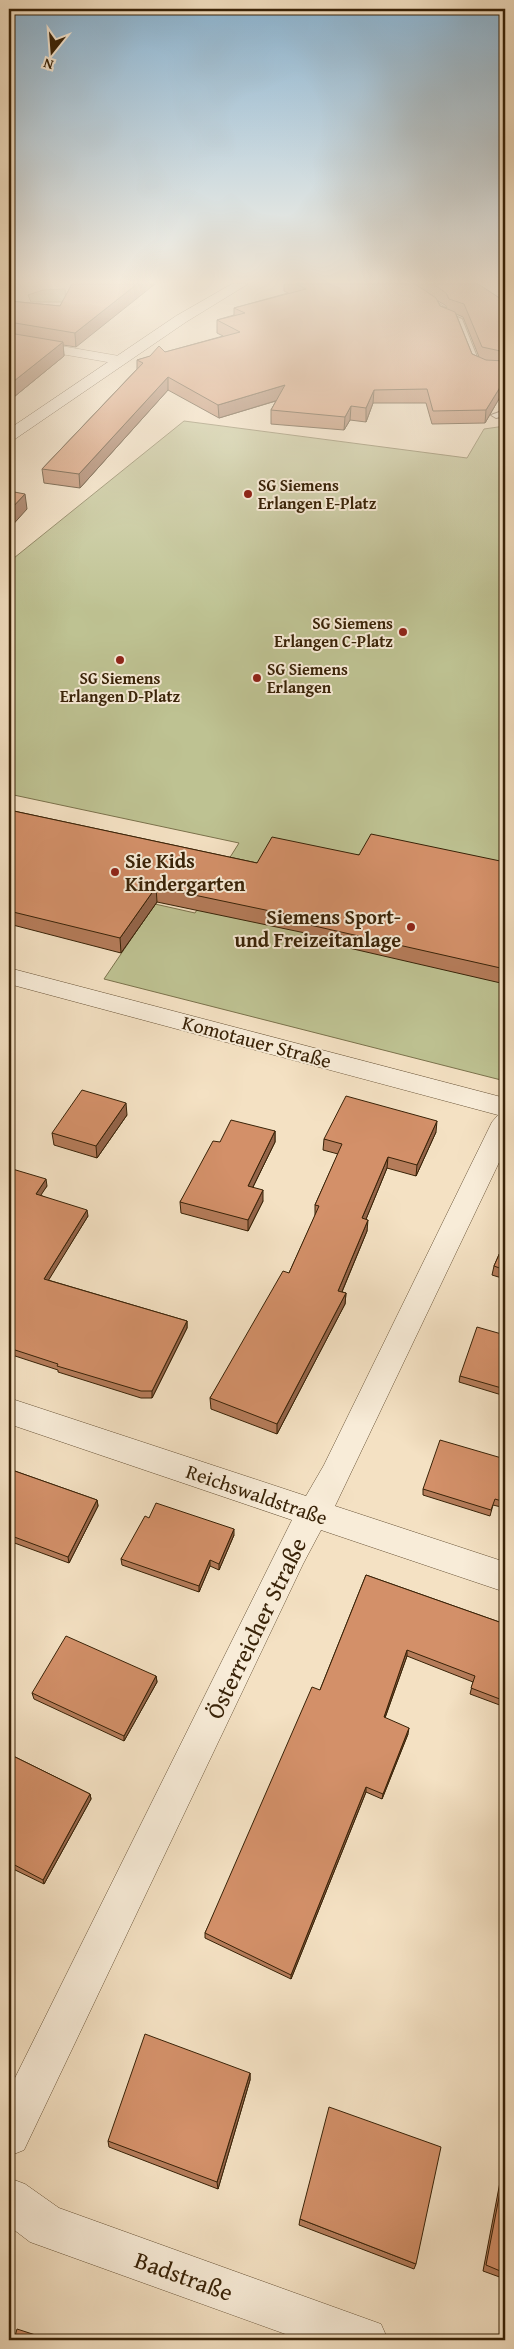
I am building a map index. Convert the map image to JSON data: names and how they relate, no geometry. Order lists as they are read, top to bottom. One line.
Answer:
{"streets":{"street":["Komotauer Straße","Reichswaldstraße","Österreicher Straße","Badstraße"]},"crossings":[["Reichswaldstraße","Österreicher Straße"]],"places":["SG Siemens Erlangen E-Platz","SG Siemens Erlangen C-Platz","SG Siemens Erlangen D-Platz","SG Siemens Erlangen","Sie Kids Kindergarten","Siemens Sport- und Freizeitanlage"],"north":"bottom"}
